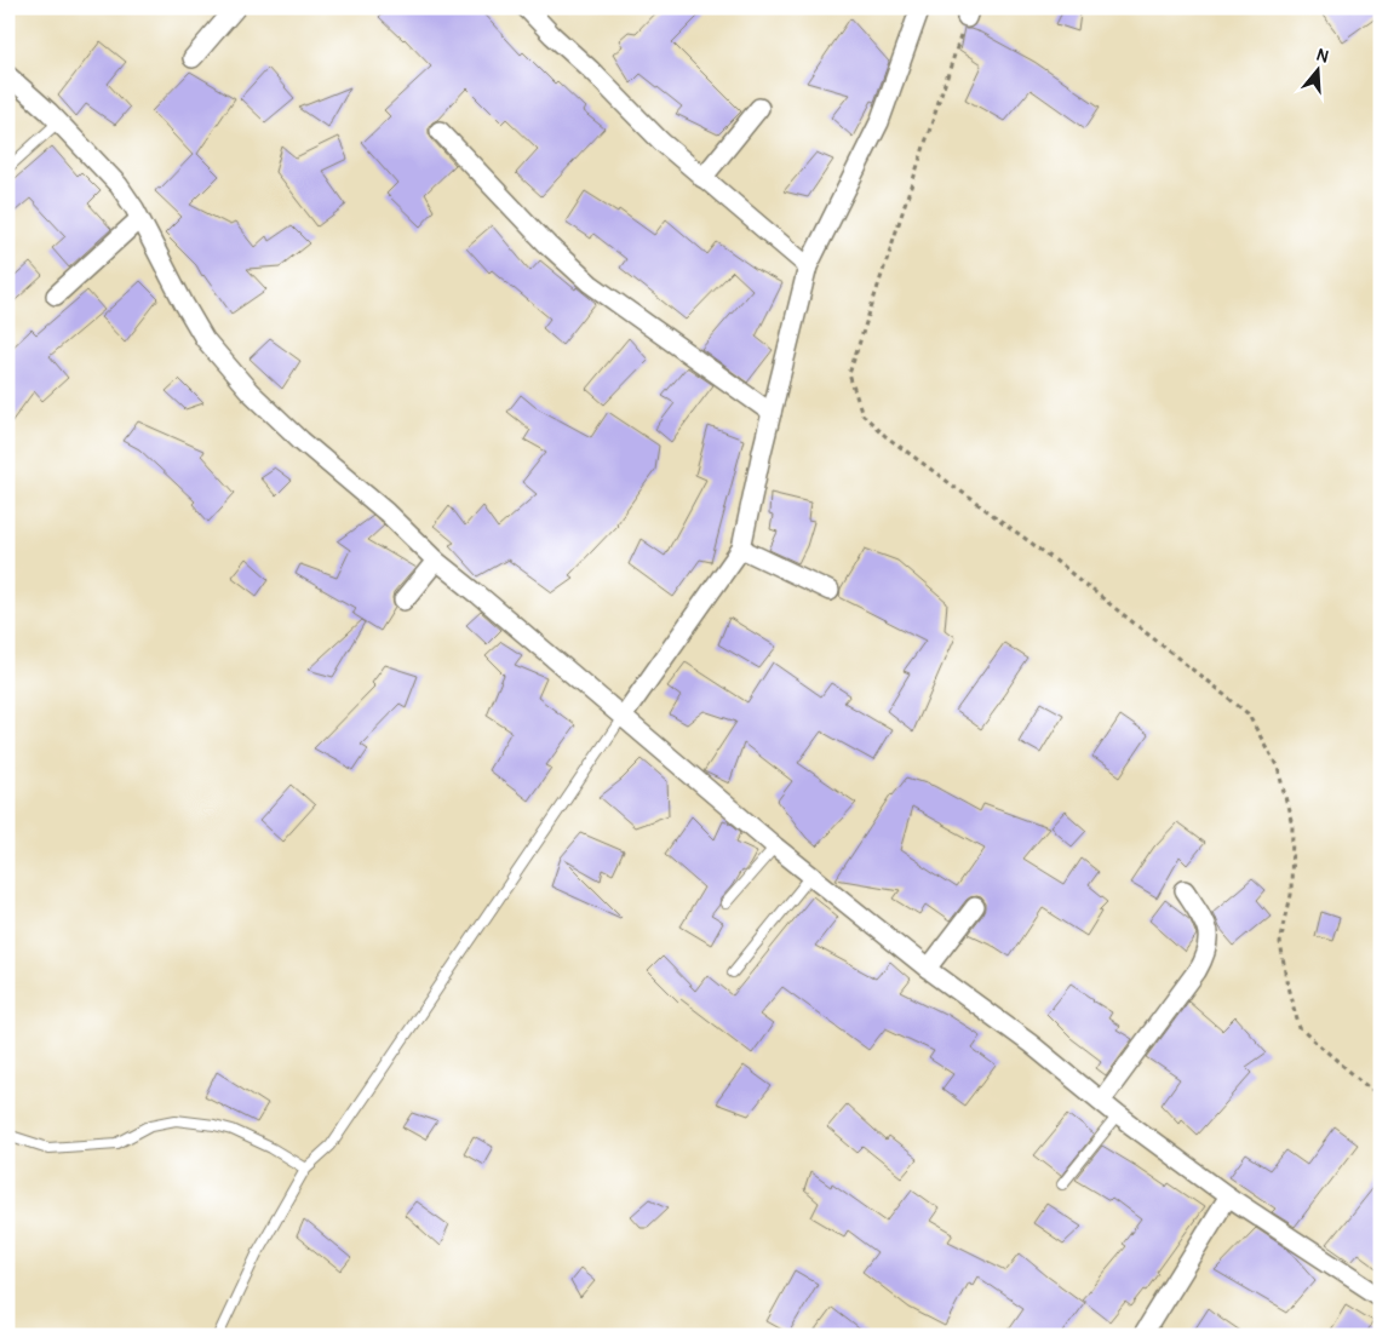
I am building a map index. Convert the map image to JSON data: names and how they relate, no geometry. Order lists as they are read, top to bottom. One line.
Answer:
{"north":"top"}
